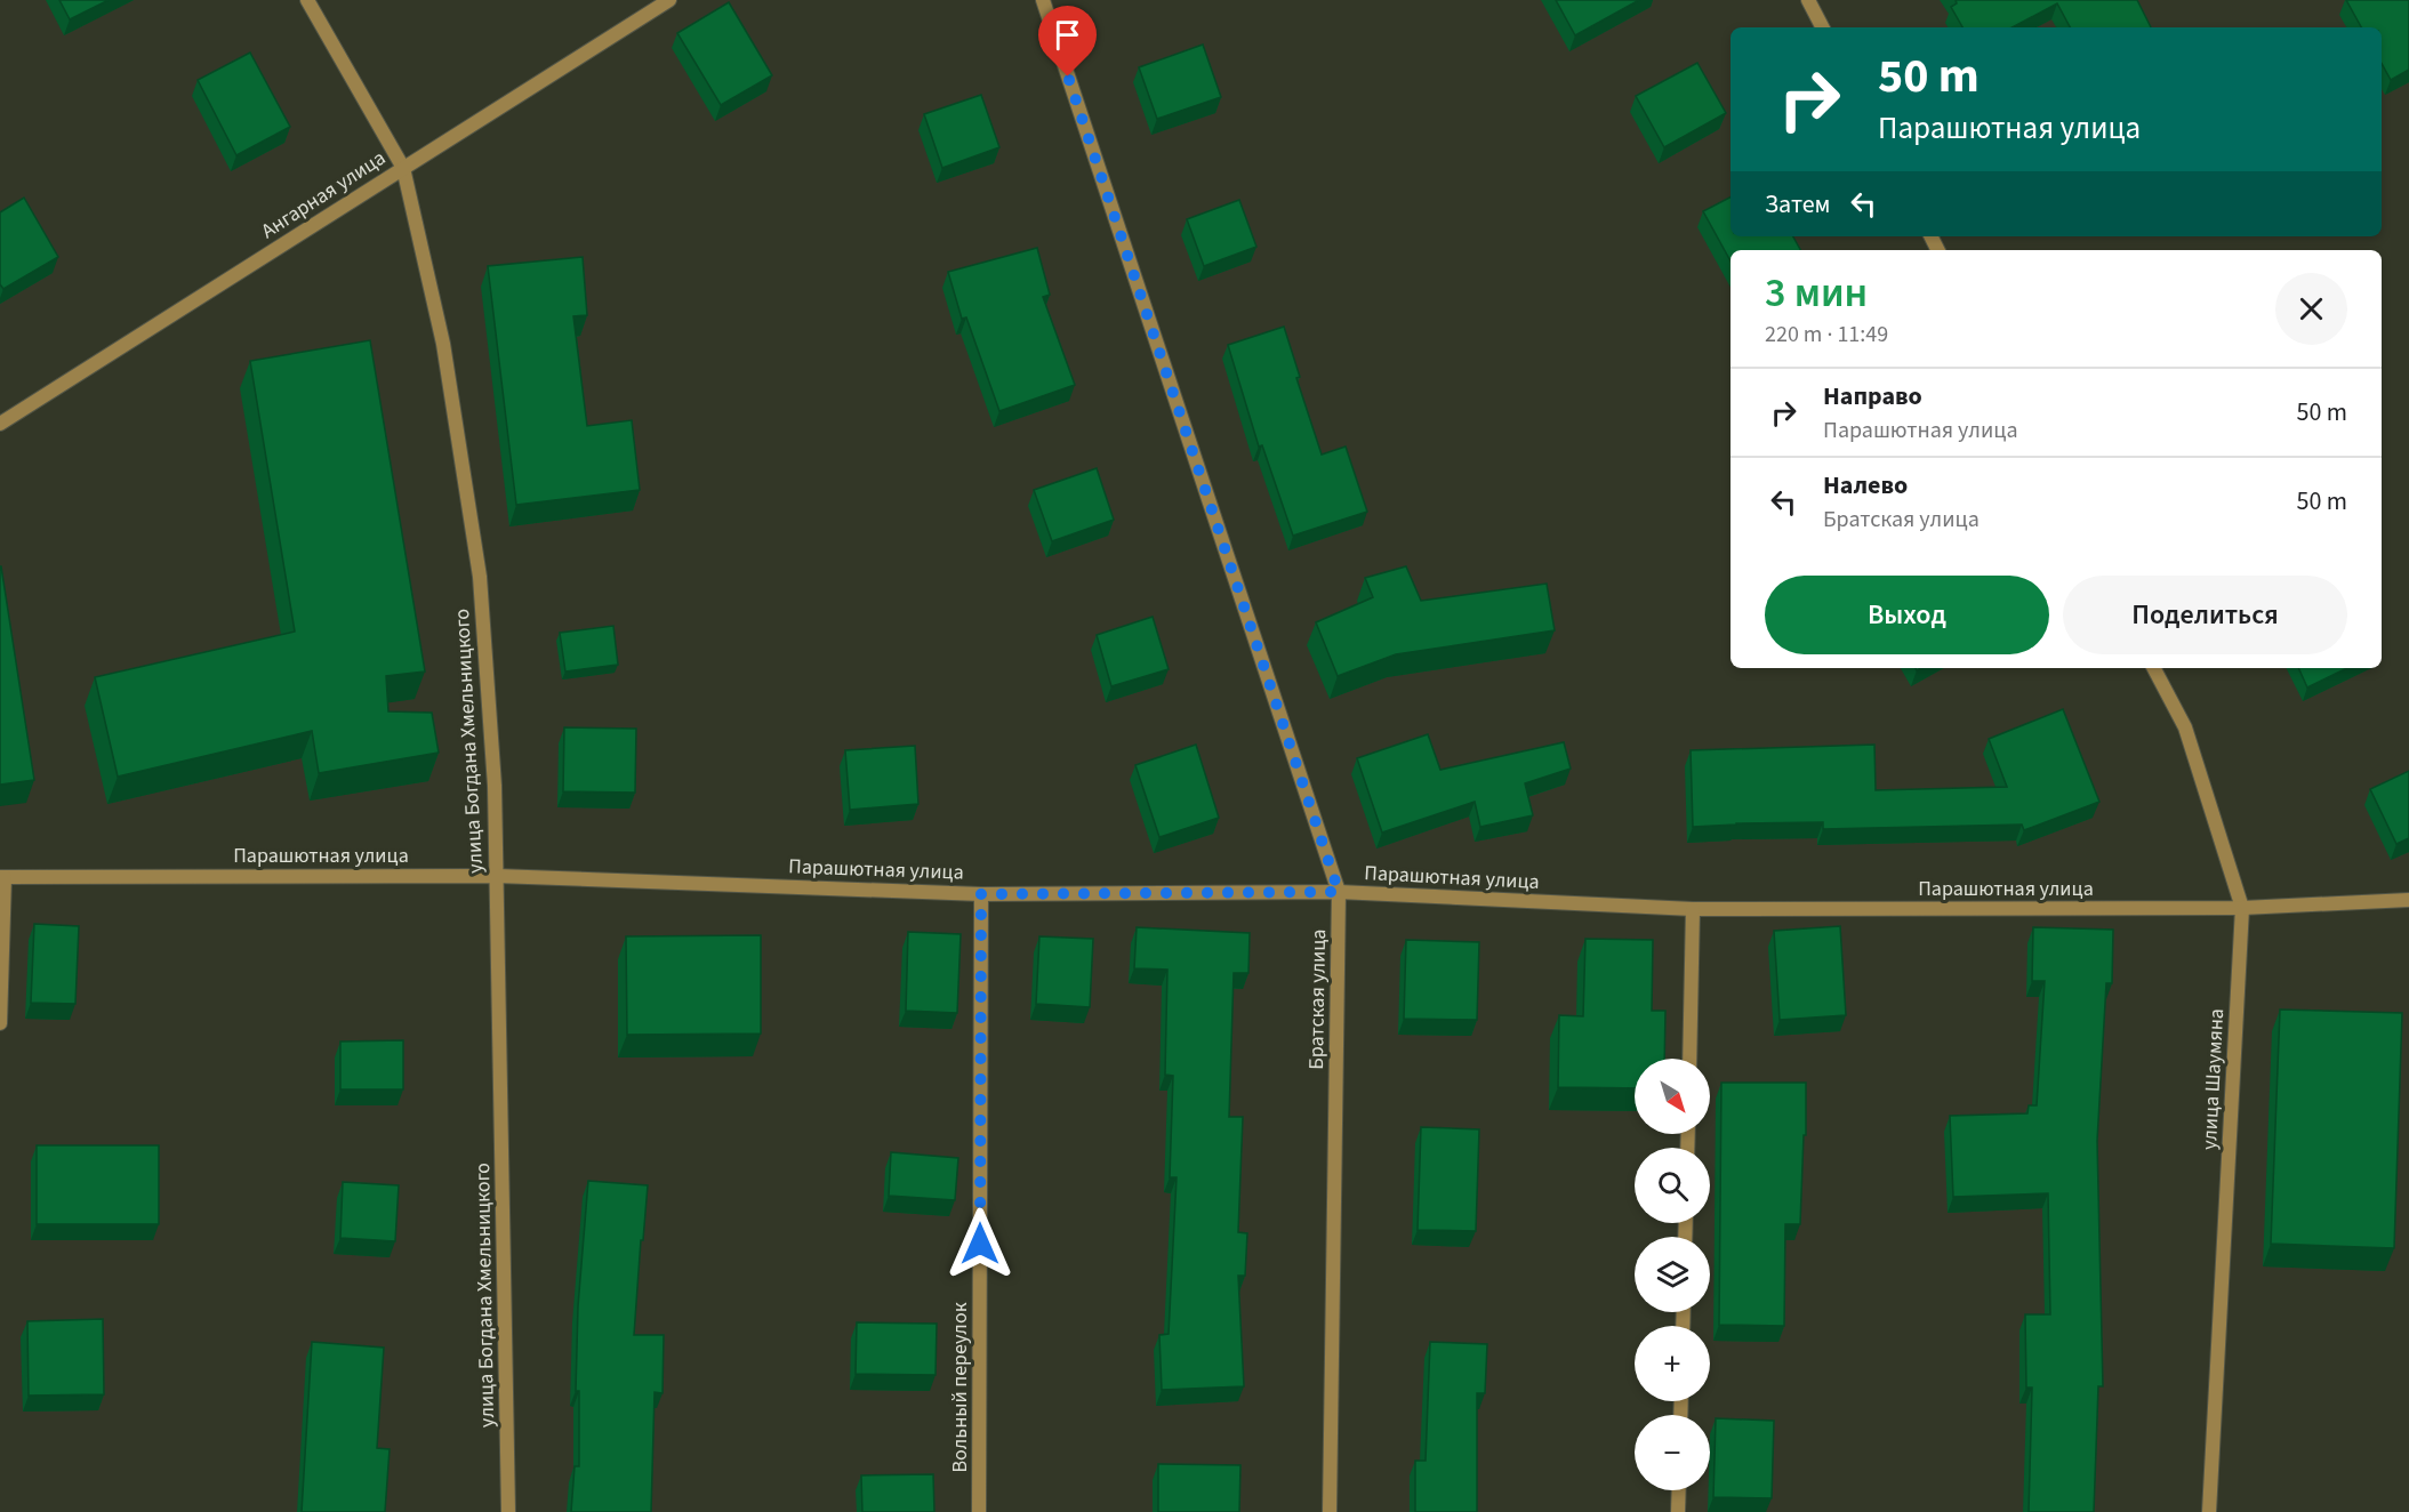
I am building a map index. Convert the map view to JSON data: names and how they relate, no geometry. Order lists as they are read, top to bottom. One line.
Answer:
{"streets":{"street":["Ангарная улица","улица Богдана Хмельницкого","Парашютная улица","Братская улица","улица Шаумяна","Вольный переулок"]},"crossings":[["Ангарная улица","улица Богдана Хмельницкого"],["улица Богдана Хмельницкого","Парашютная улица"],["Парашютная улица","Братская улица"],["Парашютная улица","улица Шаумяна"],["Парашютная улица","Вольный переулок"]],"north":"bottom right","page":{"turn":["50 m","Парашютная улица"],"then":"Затем","heading":["3 мин","220 m · 11:49"],"list":[{"name":"Направо","note":"Парашютная улица","value":"50 m"},{"name":"Налево","note":"Братская улица","value":"50 m"}],"buttons":["Выход","Поделиться"],"map_buttons":["+","−"]}}
